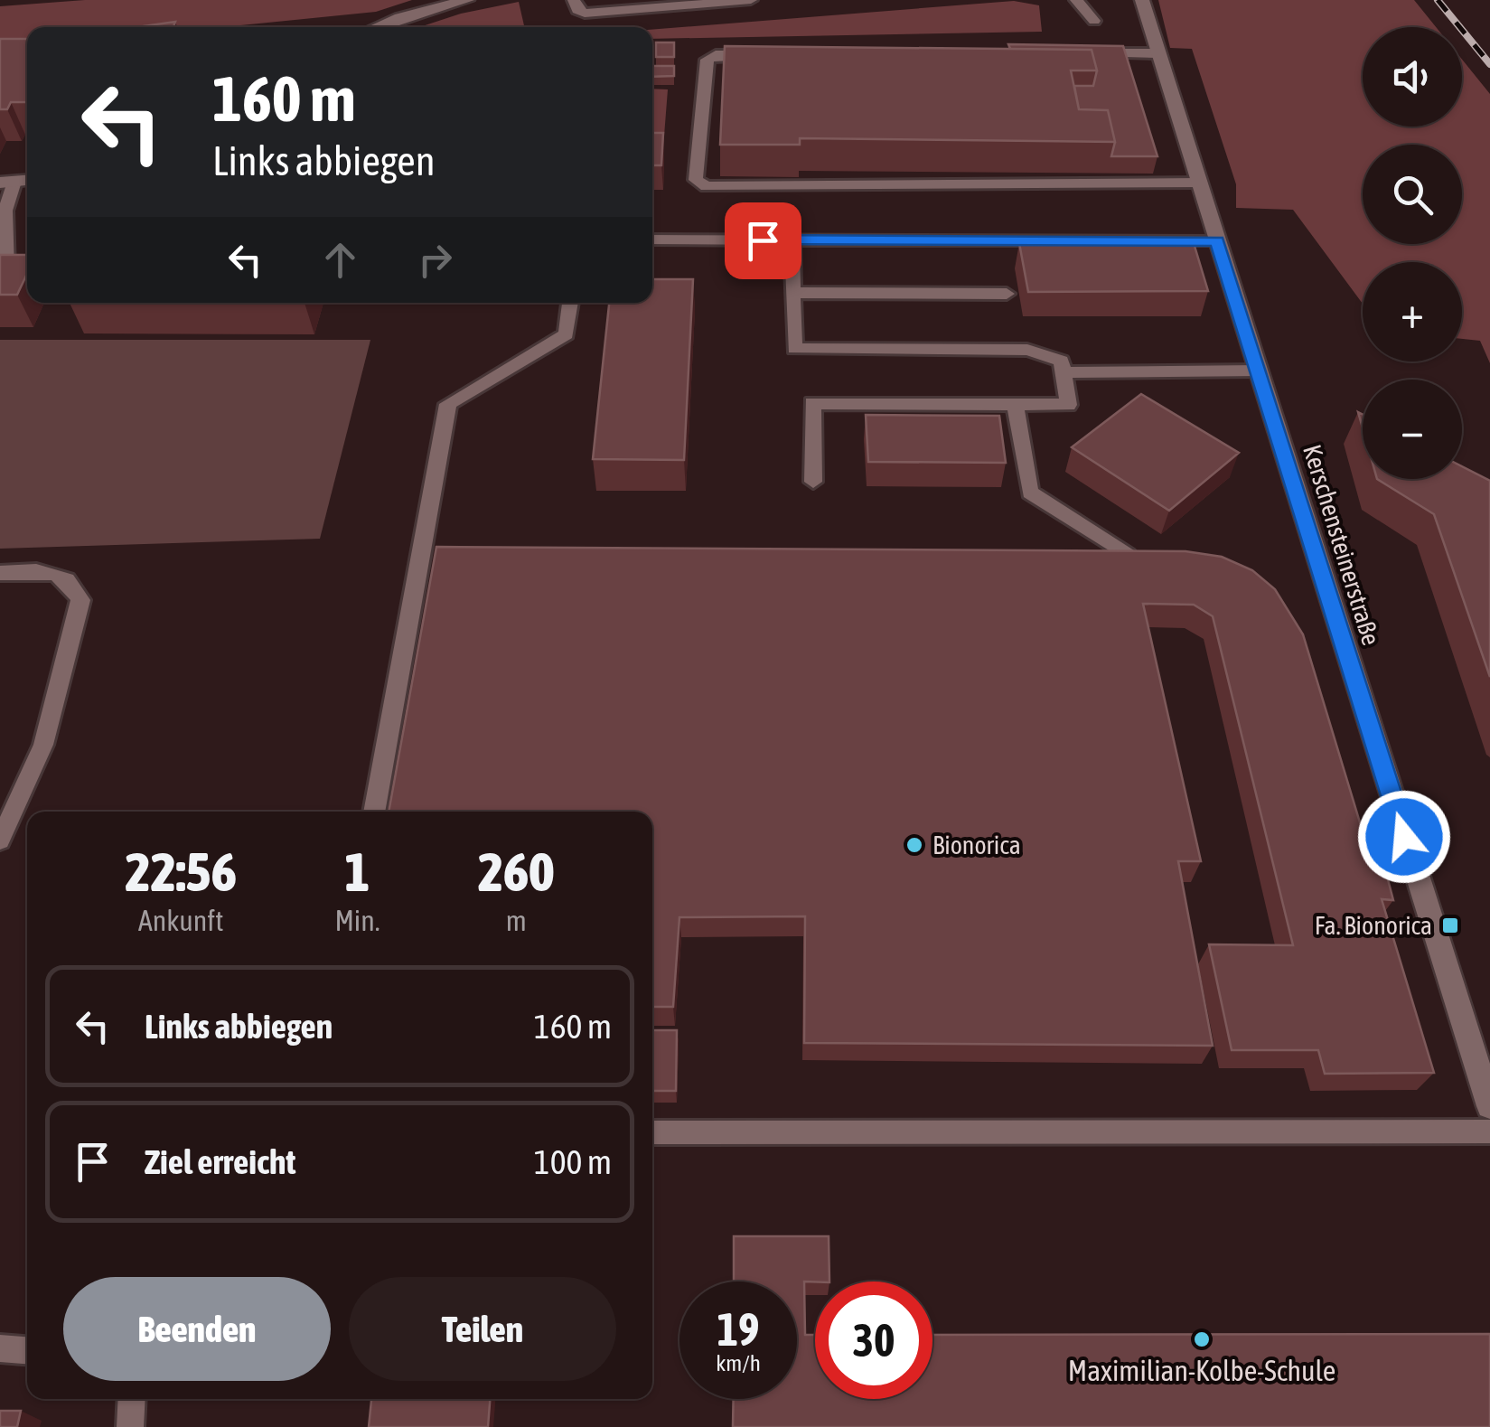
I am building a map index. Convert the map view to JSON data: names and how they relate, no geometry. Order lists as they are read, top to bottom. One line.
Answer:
{"streets":{"street":["Kerschensteinerstraße"]},"places":{"other":["Bionorica","Maximilian-Kolbe-Schule"],"transit":["Fa. Bionorica"]},"page":{"map_buttons":["+","−"],"turn":["160 m","Links abbiegen"],"eta":["22:56","Ankunft","1","Min.","260","m"],"list":[{"name":"Links abbiegen","value":"160 m"},{"name":"Ziel erreicht","value":"100 m"}],"buttons":["Beenden","Teilen"],"speed":"19 km/h","limit":"30"}}
